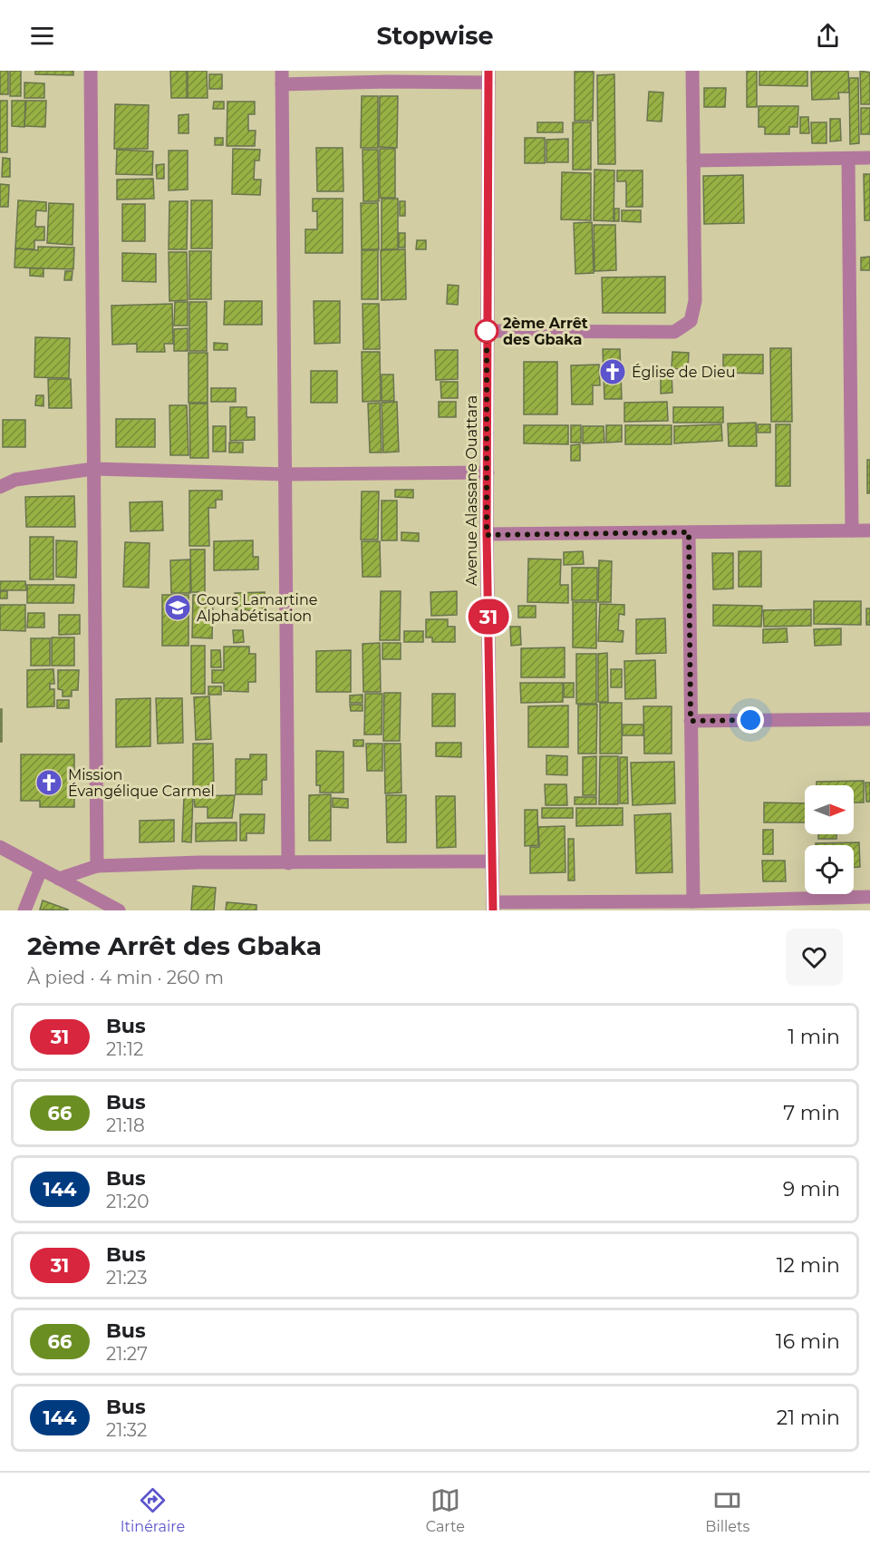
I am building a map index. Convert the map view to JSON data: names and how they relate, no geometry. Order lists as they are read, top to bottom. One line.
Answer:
{"streets":{"street":["Avenue Alassane Ouattara"]},"places":{"other":["2ème Arrêt des Gbaka"],"church":["Église de Dieu","Mission Évangélique Carmel"],"school or university":["Cours Lamartine Alphabétisation"]},"lines":["bus line 31"],"north":"right","page":{"header":"Stopwise","on_map":"31","heading":["2ème Arrêt des Gbaka","À pied · 4 min · 260 m"],"list":[{"mark":"31","name":"Bus","note":"21:12","value":"1 min"},{"mark":"66","name":"Bus","note":"21:18","value":"7 min"},{"mark":"144","name":"Bus","note":"21:20","value":"9 min"},{"mark":"31","name":"Bus","note":"21:23","value":"12 min"},{"mark":"66","name":"Bus","note":"21:27","value":"16 min"},{"mark":"144","name":"Bus","note":"21:32","value":"21 min"}],"tabs":["Itinéraire","Carte","Billets"]}}
